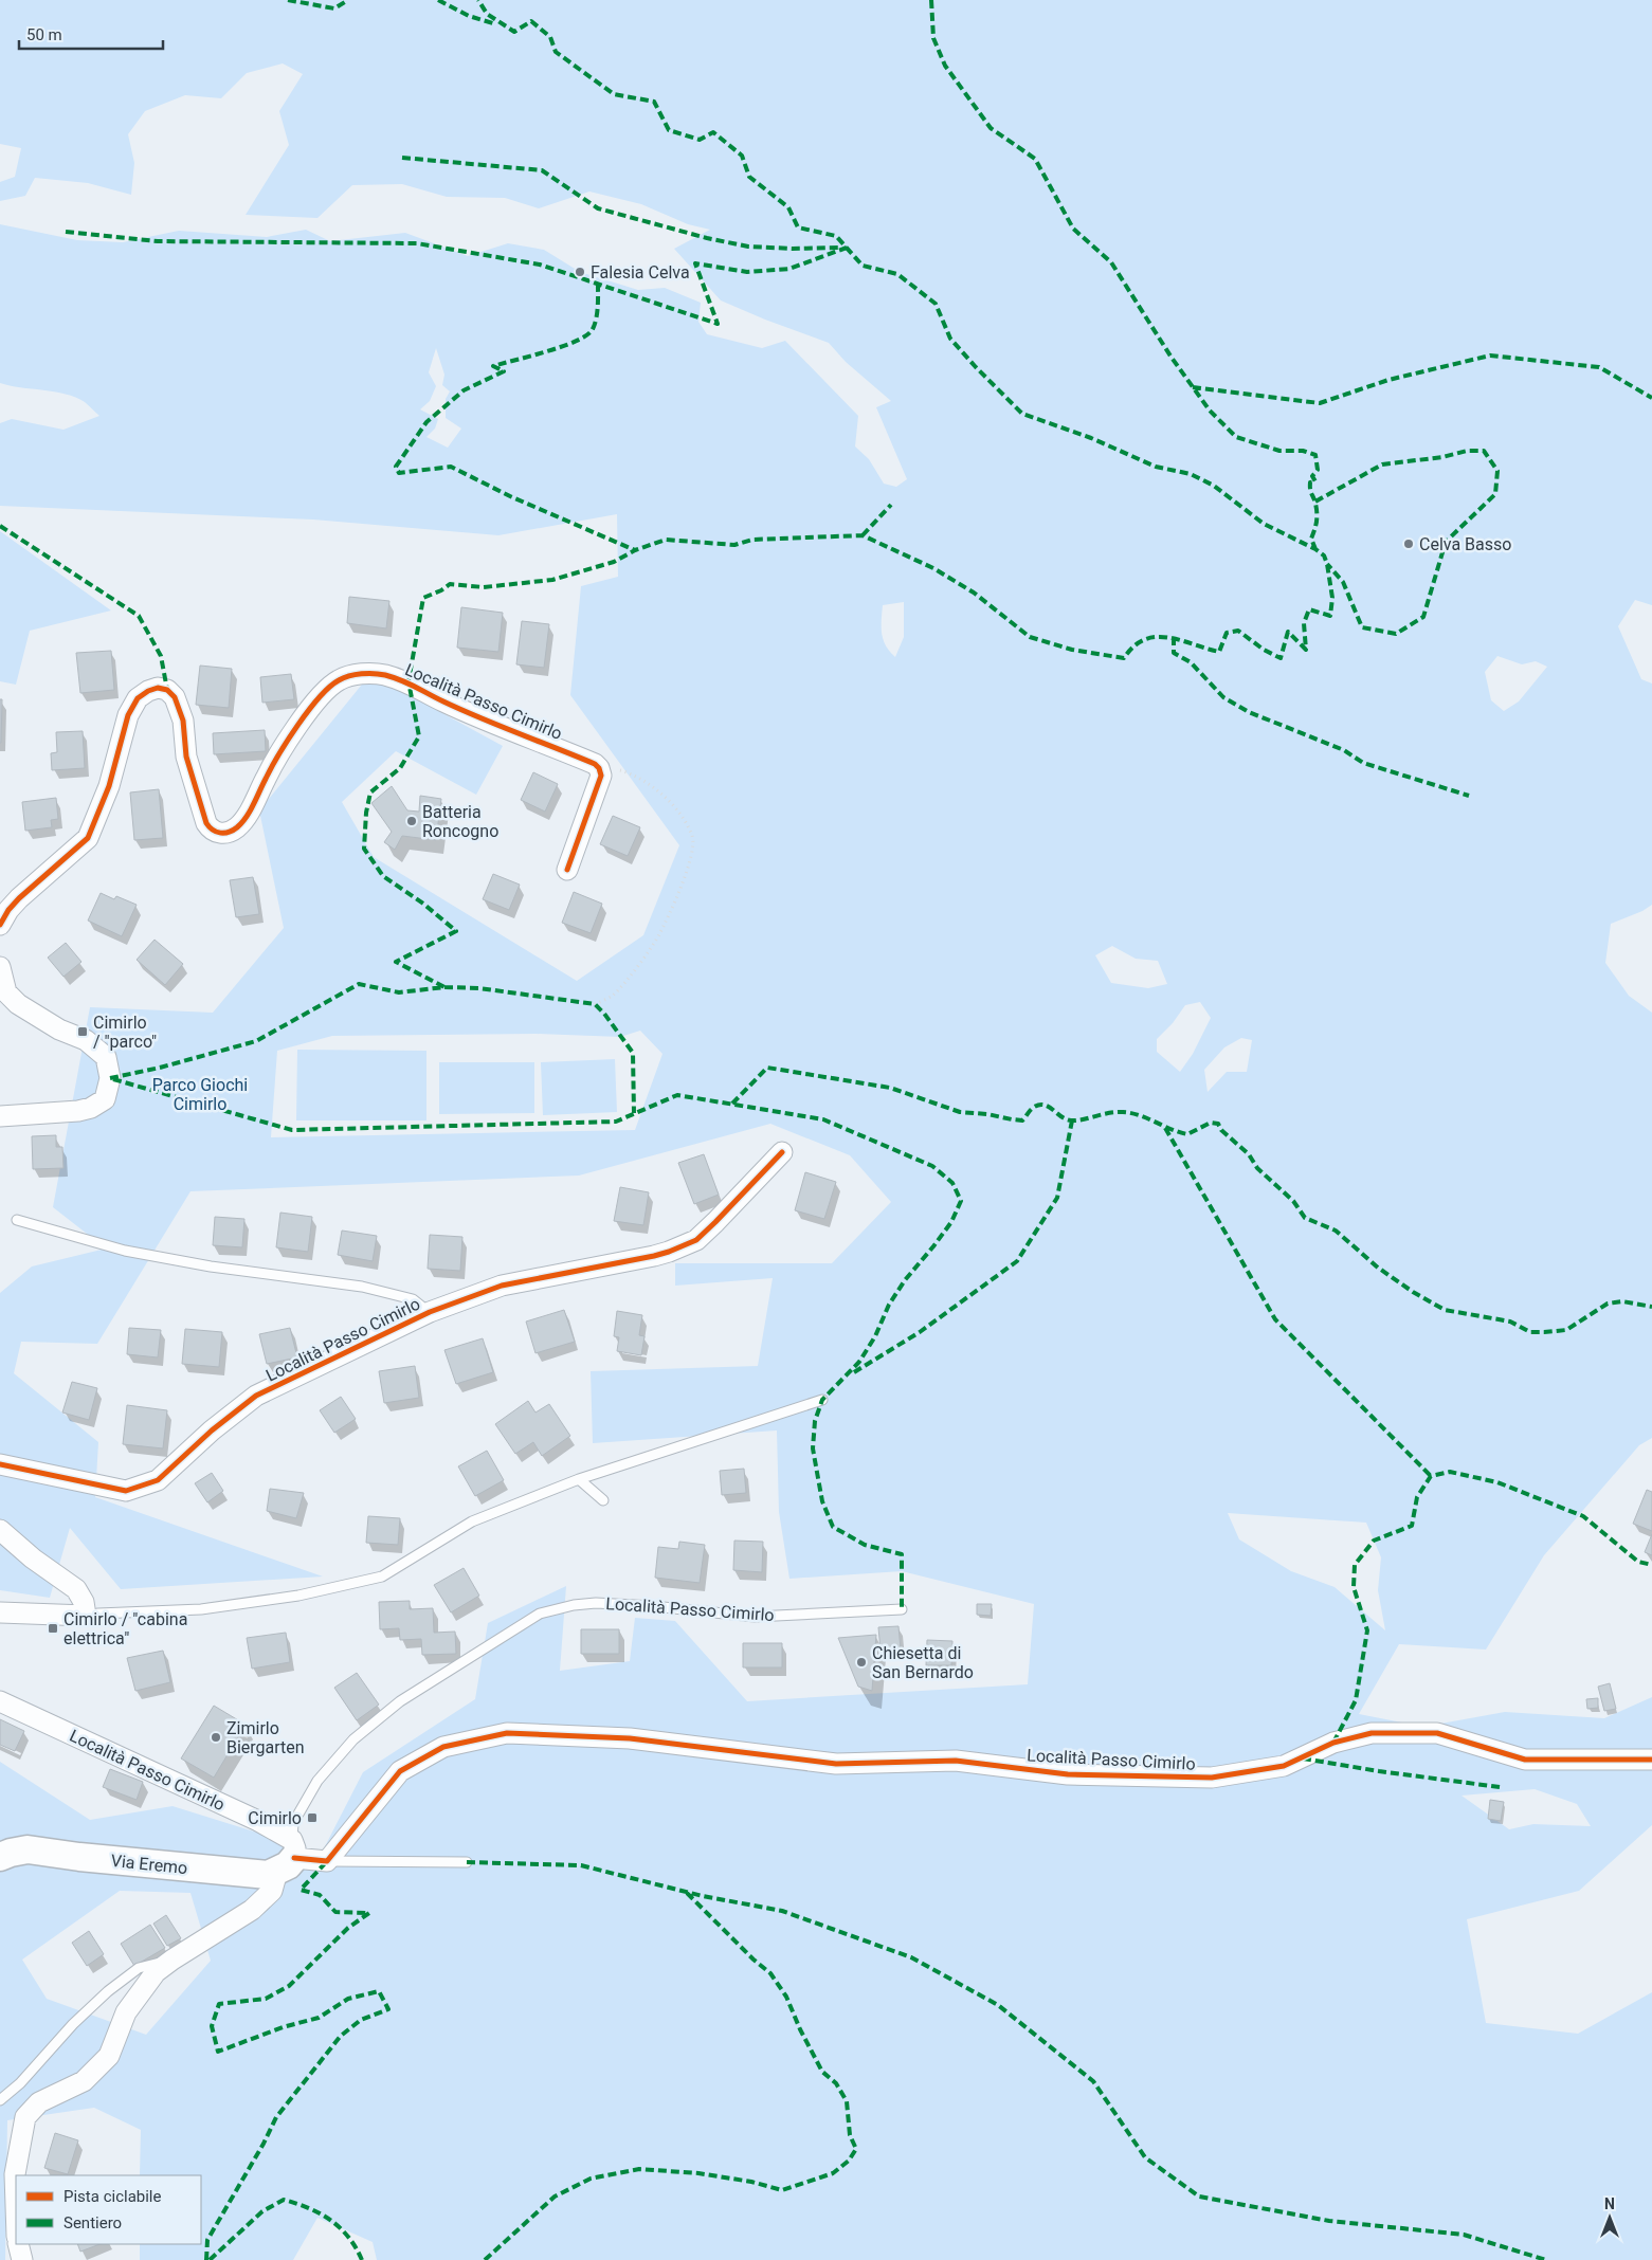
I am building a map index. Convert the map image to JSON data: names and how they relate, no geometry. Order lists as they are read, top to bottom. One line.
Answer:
{"streets":{"street":["Località Passo Cimirlo","Via Eremo"]},"crossings":[["Località Passo Cimirlo","Via Eremo"]],"parks":["Parco Giochi Cimirlo"],"places":{"other":["Falesia Celva","Celva Basso","Batteria Roncogno","Chiesetta di San Bernardo","Zimirlo Biergarten"],"transit":["Cimirlo / \"parco\"","Cimirlo / \"cabina elettrica\"","Cimirlo"]},"legend":["Pista ciclabile","Sentiero"],"scale_bar":"50 m","north":"top"}
